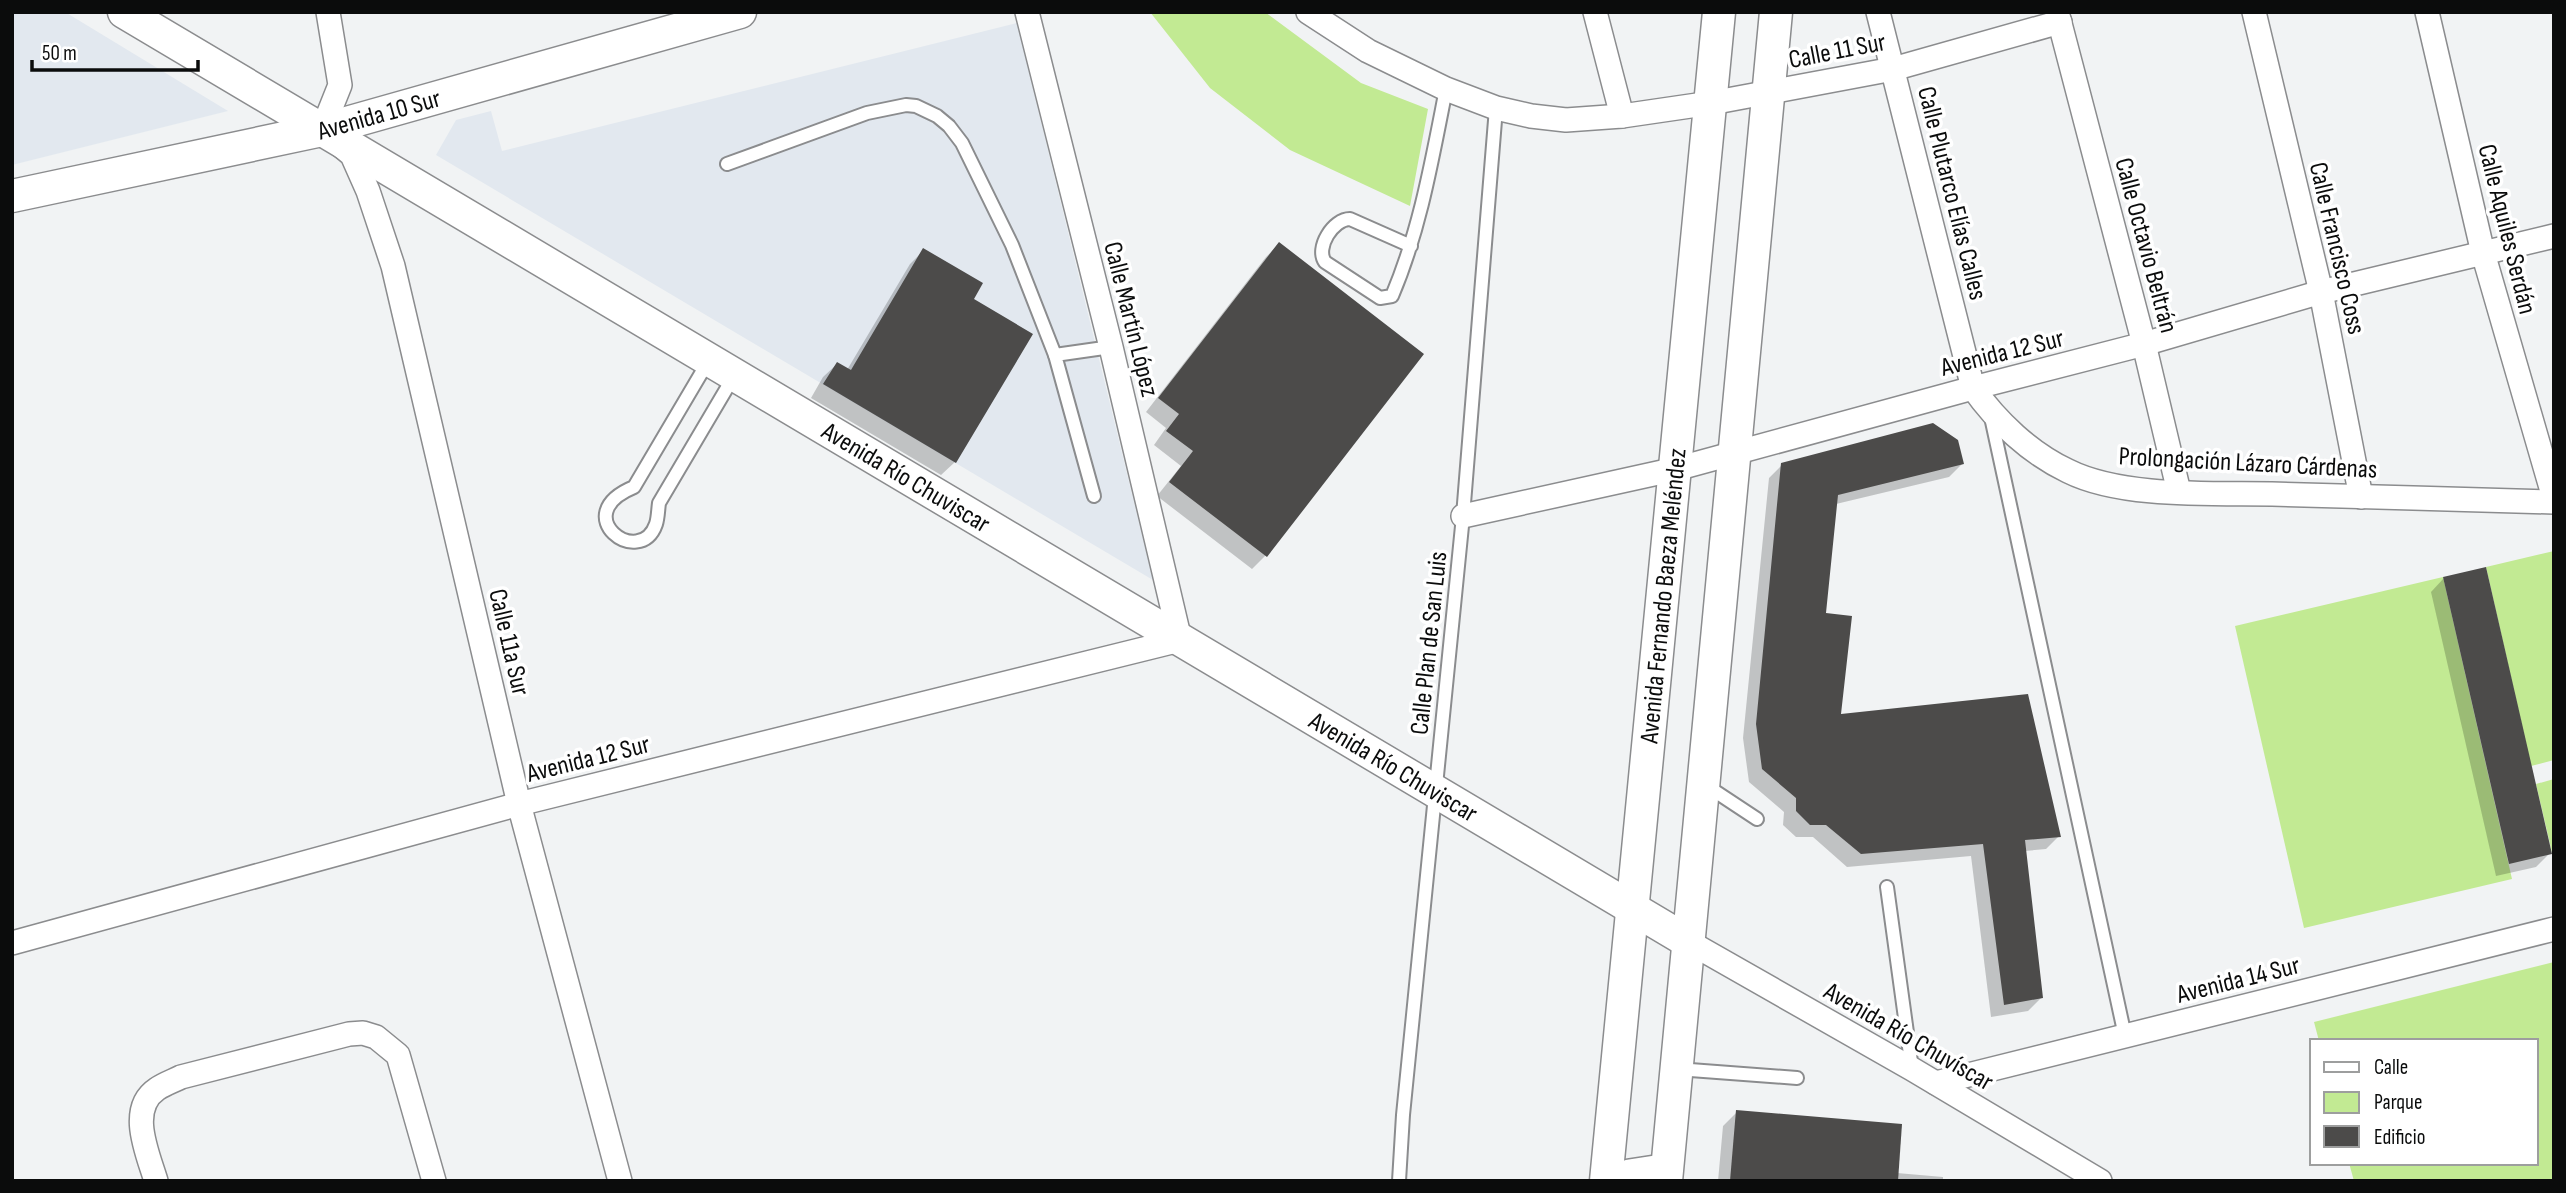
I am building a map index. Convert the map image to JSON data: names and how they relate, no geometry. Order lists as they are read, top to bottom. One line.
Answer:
{"streets":{"main road":["Avenida 10 Sur","Avenida Río Chuviscar","Avenida Fernando Baeza Meléndez"],"street":["Calle 11 Sur","Calle Plutarco Elías Calles","Calle Aquiles Serdán","Calle Octavio Beltrán","Calle Francisco Coss","Calle Martín López","Avenida 12 Sur","Prolongación Lázaro Cárdenas","Calle 11a Sur","Avenida 14 Sur","Avenida Río Chuvíscar"],"lane":["Calle Plan de San Luis"]},"crossings":[["Calle 11 Sur","Calle Plutarco Elías Calles"],["Calle 11 Sur","Calle Octavio Beltrán"],["Calle 11 Sur","Avenida Fernando Baeza Meléndez"],["Avenida 10 Sur","Avenida Río Chuviscar"],["Avenida 10 Sur","Calle 11a Sur"],["Calle Plutarco Elías Calles","Avenida 12 Sur"],["Calle Plutarco Elías Calles","Prolongación Lázaro Cárdenas"],["Calle Aquiles Serdán","Avenida 12 Sur"],["Calle Aquiles Serdán","Prolongación Lázaro Cárdenas"],["Calle Octavio Beltrán","Avenida 12 Sur"],["Calle Octavio Beltrán","Prolongación Lázaro Cárdenas"],["Calle Francisco Coss","Avenida 12 Sur"],["Calle Francisco Coss","Prolongación Lázaro Cárdenas"],["Calle Martín López","Avenida 12 Sur"],["Calle Martín López","Avenida Río Chuviscar"],["Avenida 12 Sur","Prolongación Lázaro Cárdenas"],["Avenida 12 Sur","Avenida Río Chuviscar"],["Avenida 12 Sur","Avenida Fernando Baeza Meléndez"],["Avenida 12 Sur","Calle 11a Sur"],["Avenida 12 Sur","Calle Plan de San Luis"],["Avenida Río Chuviscar","Avenida Fernando Baeza Meléndez"],["Avenida Río Chuviscar","Calle 11a Sur"],["Avenida Río Chuviscar","Calle Plan de San Luis"],["Avenida Río Chuviscar","Avenida Río Chuvíscar"],["Avenida 14 Sur","Avenida Río Chuvíscar"]],"legend":["Calle","Parque","Edificio"],"scale_bar":"50 m"}
